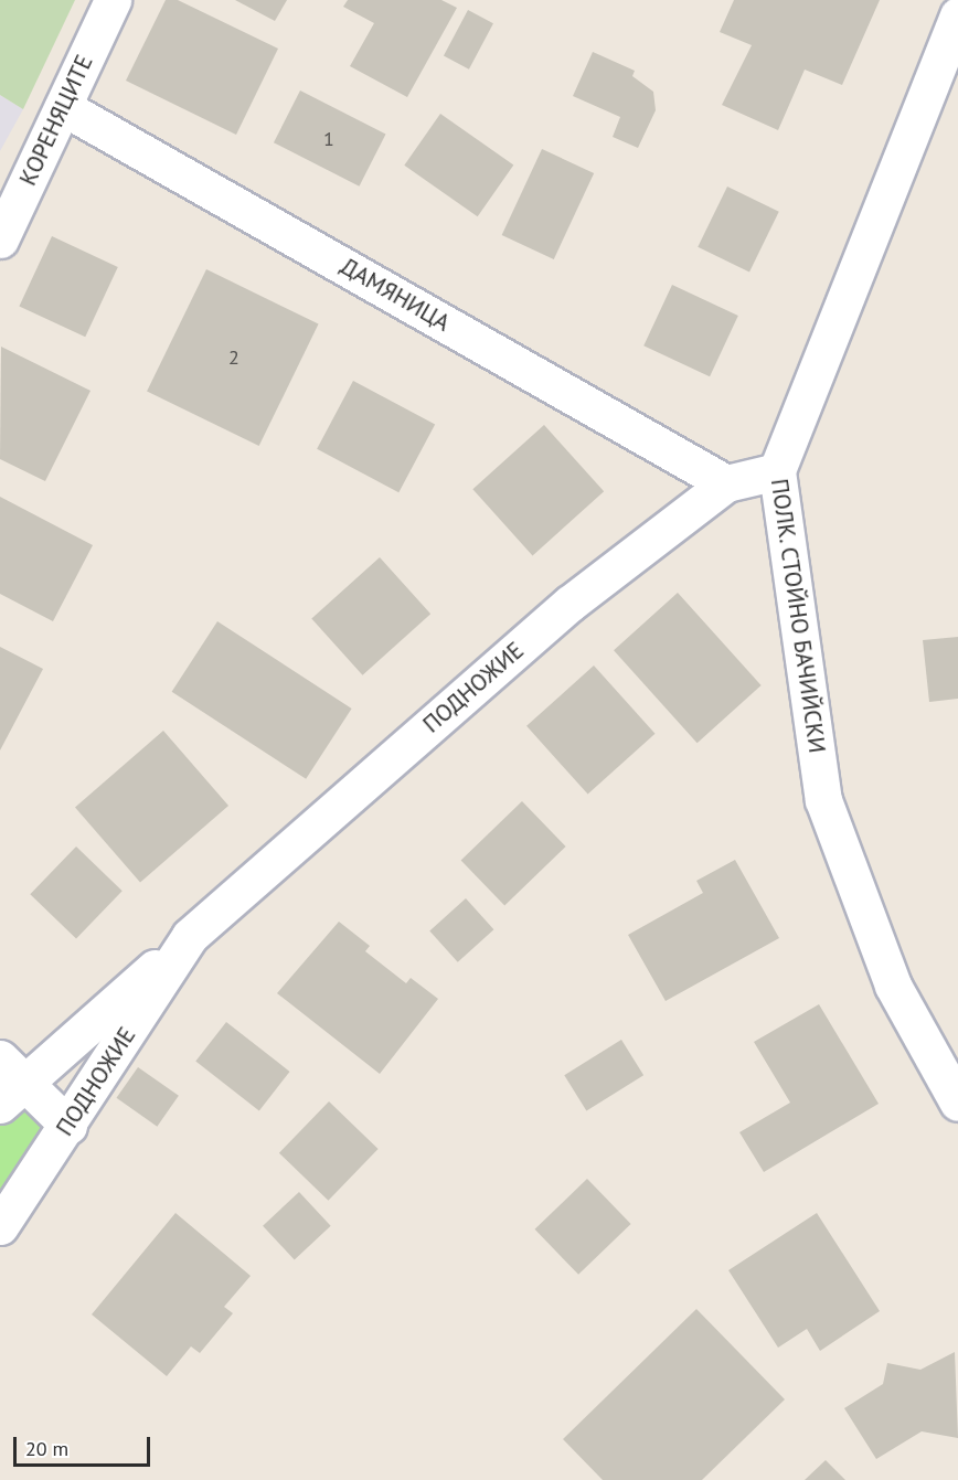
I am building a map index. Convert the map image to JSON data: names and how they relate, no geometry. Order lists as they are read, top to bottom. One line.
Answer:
{"streets":{"street":["КОРЕНЯЦИТЕ","ДАМЯНИЦА","ПОЛК. СТОЙНО БАЧИЙСКИ","ПОДНОЖИЕ"]},"crossings":[["КОРЕНЯЦИТЕ","ДАМЯНИЦА"],["ДАМЯНИЦА","ПОДНОЖИЕ"],["ПОЛК. СТОЙНО БАЧИЙСКИ","ПОДНОЖИЕ"]],"house_numbers":["1","2"],"scale_bar":"20 m"}
